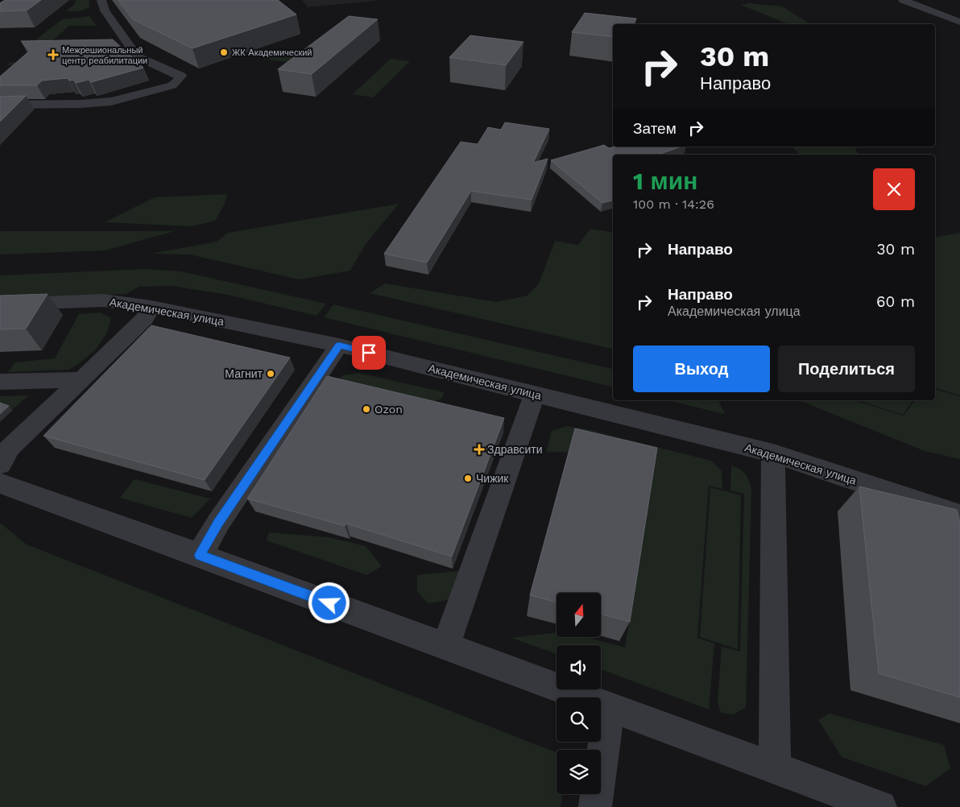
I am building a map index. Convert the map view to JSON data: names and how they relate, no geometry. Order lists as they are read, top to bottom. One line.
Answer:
{"streets":{"street":["Академическая улица"]},"places":{"other":["ЖК Академический","Магнит","Ozon","Чижик"],"health":["Межрешиональный центр реабилитации","Здравсити"]},"north":"top","page":{"turn":["30 m","Направо"],"then":"Затем","heading":["1 мин","100 m · 14:26"],"list":[{"name":"Направо","value":"30 m"},{"name":"Направо","note":"Академическая улица","value":"60 m"}],"buttons":["Выход","Поделиться"]}}
